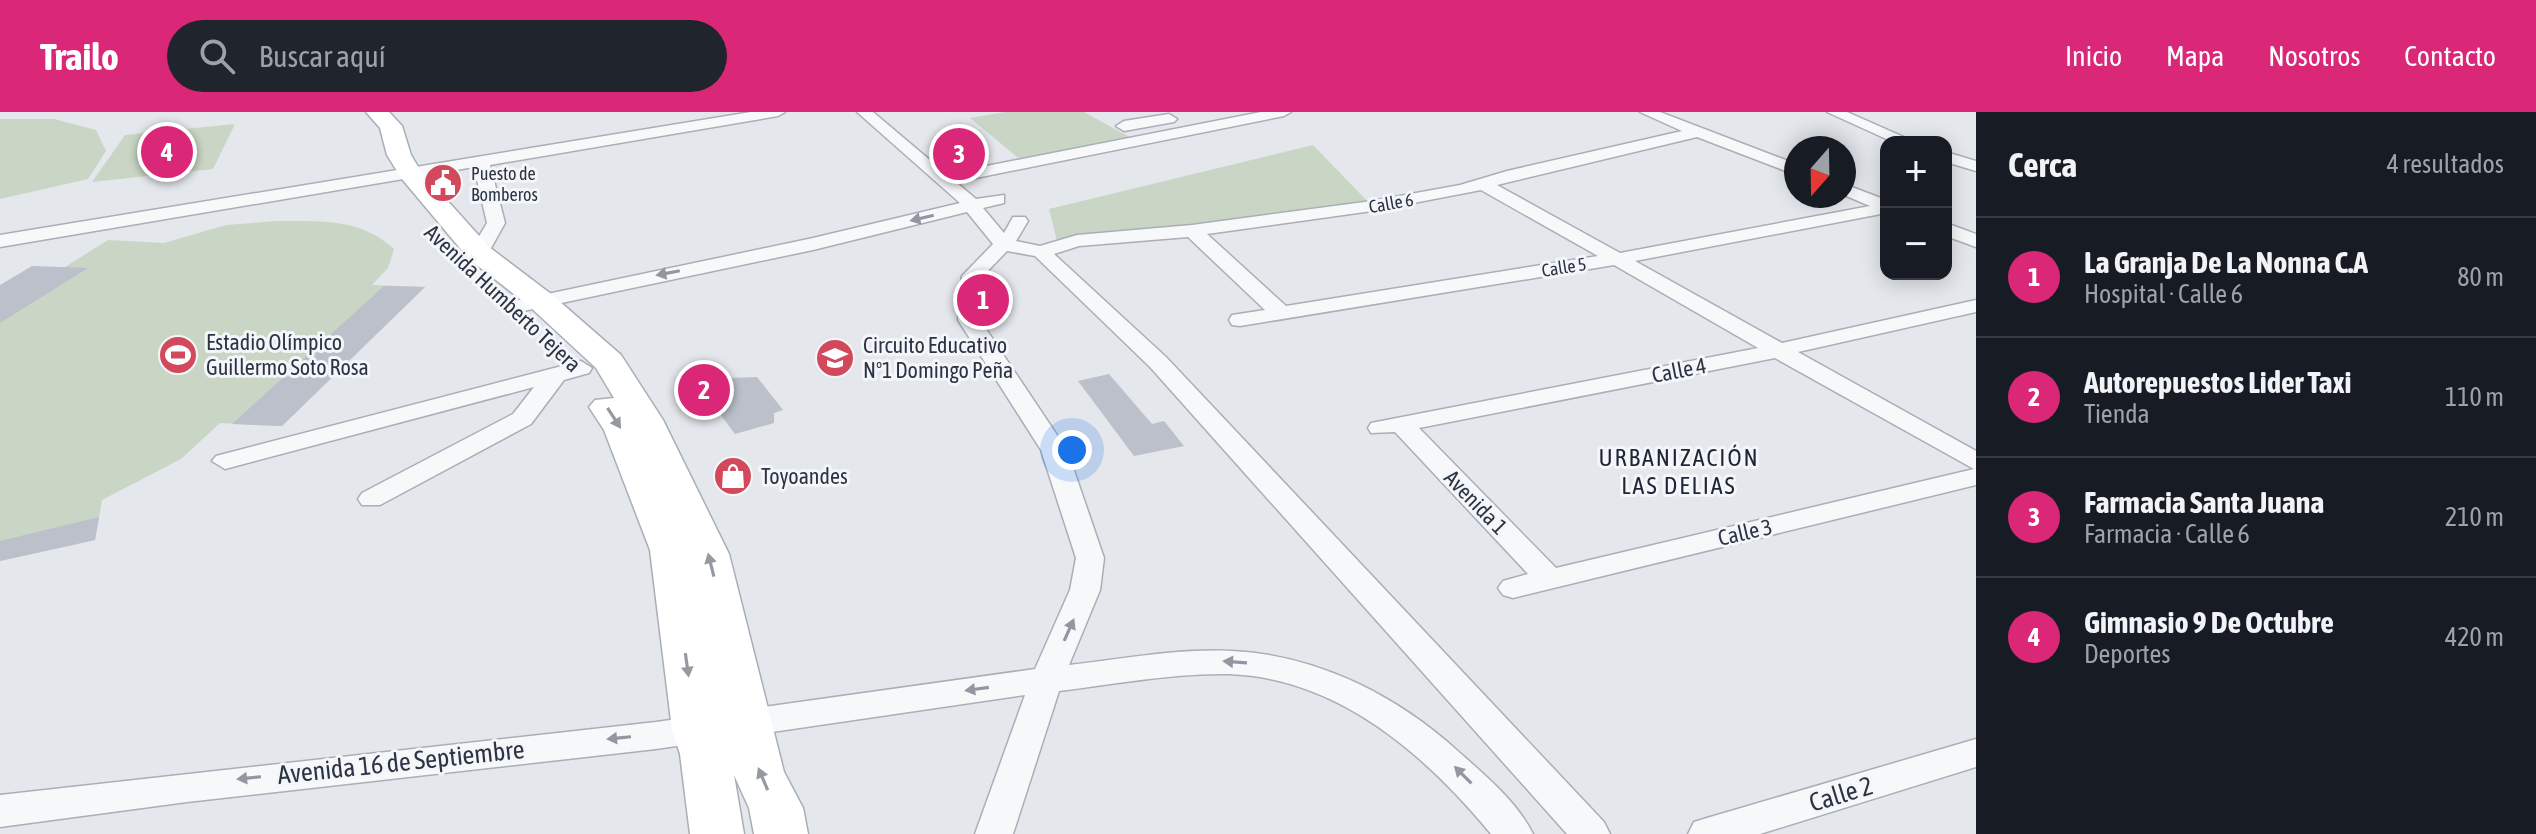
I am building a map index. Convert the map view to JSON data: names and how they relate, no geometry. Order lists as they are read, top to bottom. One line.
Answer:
{"streets":{"street":["Calle 6","Calle 5","Avenida Humberto Tejera","Calle 4","Avenida 1","Calle 3","Avenida 16 de Septiembre","Calle 2"]},"crossings":[["Avenida Humberto Tejera","Avenida 16 de Septiembre"],["Calle 4","Avenida 1"],["Avenida 1","Calle 3"]],"one_way":["Avenida 16 de Septiembre"],"districts":["URBANIZACIÓN LAS DELIAS"],"places":{"public building":["Puesto de Bomberos"],"sports":["Estadio Olímpico Guillermo Soto Rosa"],"school or university":["Circuito Educativo Nº1 Domingo Peña"],"shop":["Toyoandes"]},"north":"bottom","page":{"header":"Trailo","search":"Buscar aquí","nav":["Inicio","Mapa","Nosotros","Contacto"],"heading":["Cerca","4 resultados"],"pins":["4","3","1","2"],"map_buttons":["+","−"],"list":[{"mark":"1","name":"La Granja De La Nonna C.A","note":"Hospital · Calle 6","value":"80 m"},{"mark":"2","name":"Autorepuestos Lider Taxi","note":"Tienda","value":"110 m"},{"mark":"3","name":"Farmacia Santa Juana","note":"Farmacia · Calle 6","value":"210 m"},{"mark":"4","name":"Gimnasio 9 De Octubre","note":"Deportes","value":"420 m"}]}}
